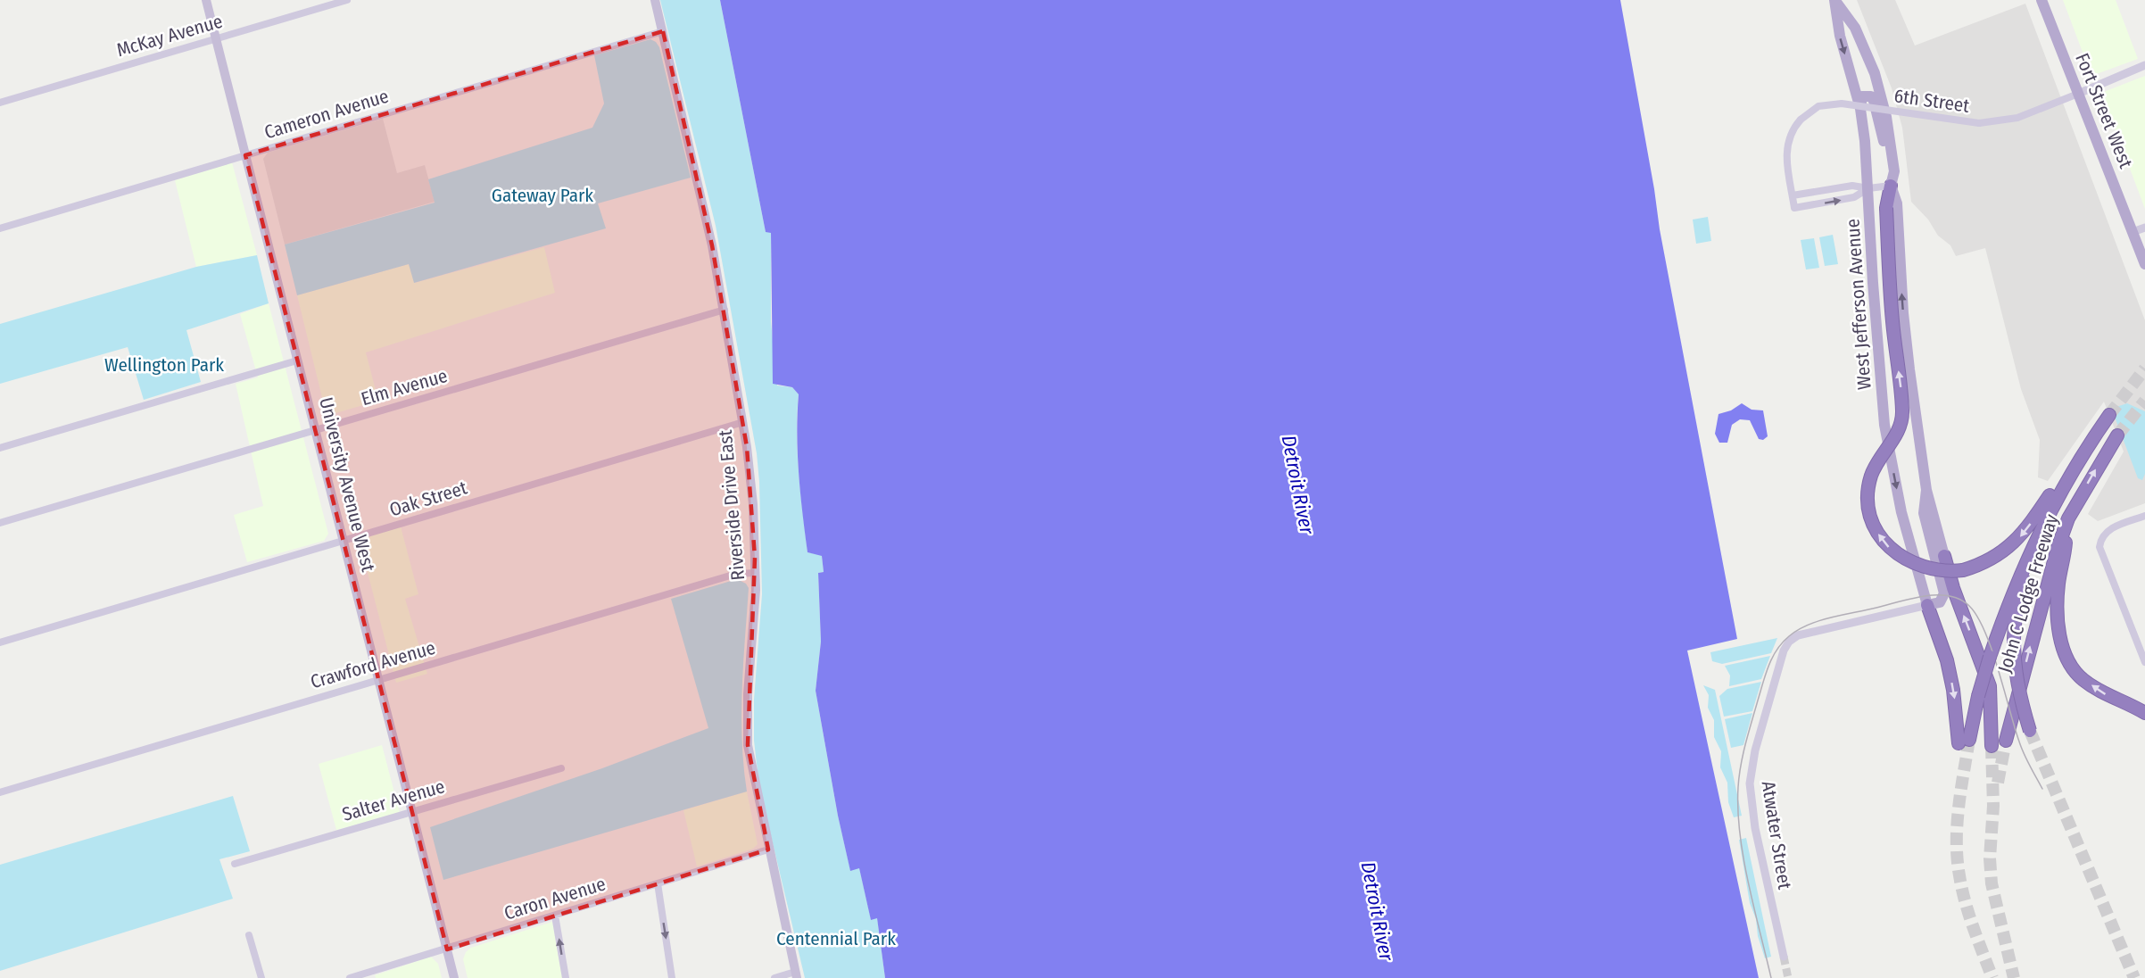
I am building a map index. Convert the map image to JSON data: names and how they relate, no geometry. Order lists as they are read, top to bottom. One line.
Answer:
{"streets":{"highway":["John C Lodge Freeway"],"main road":["Fort Street West","West Jefferson Avenue","University Avenue West","Riverside Drive East"],"street":["McKay Avenue","6th Street","Cameron Avenue","Elm Avenue","Oak Street","Crawford Avenue","Salter Avenue","Atwater Street","Caron Avenue"]},"crossings":[["McKay Avenue","University Avenue West"],["6th Street","Fort Street West"],["6th Street","West Jefferson Avenue"],["Cameron Avenue","University Avenue West"],["Cameron Avenue","Riverside Drive East"],["West Jefferson Avenue","John C Lodge Freeway"],["West Jefferson Avenue","Atwater Street"],["Elm Avenue","University Avenue West"],["Elm Avenue","Riverside Drive East"],["University Avenue West","Oak Street"],["University Avenue West","Crawford Avenue"],["University Avenue West","Salter Avenue"],["University Avenue West","Caron Avenue"],["Oak Street","Riverside Drive East"],["Riverside Drive East","Crawford Avenue"],["Riverside Drive East","Caron Avenue"],["John C Lodge Freeway","Atwater Street"]],"water":["Detroit River"],"parks":["Gateway Park","Wellington Park","Centennial Park"]}
